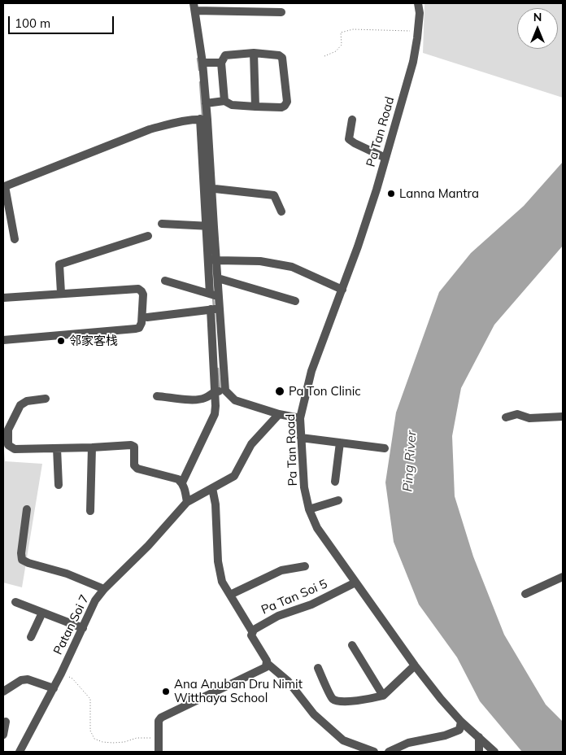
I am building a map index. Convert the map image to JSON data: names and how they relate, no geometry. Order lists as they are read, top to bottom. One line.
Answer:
{"streets":{"street":["Pa Tan Road","Pa Tan Soi 5","Patan Soi 7"]},"crossings":[["Pa Tan Road","Pa Tan Soi 5"]],"water":["Ping River"],"places":["Lanna Mantra","邻家客栈","Pa Ton Clinic","Ana Anuban Dru Nimit Witthaya School"],"scale_bar":"100 m","north":"top"}
